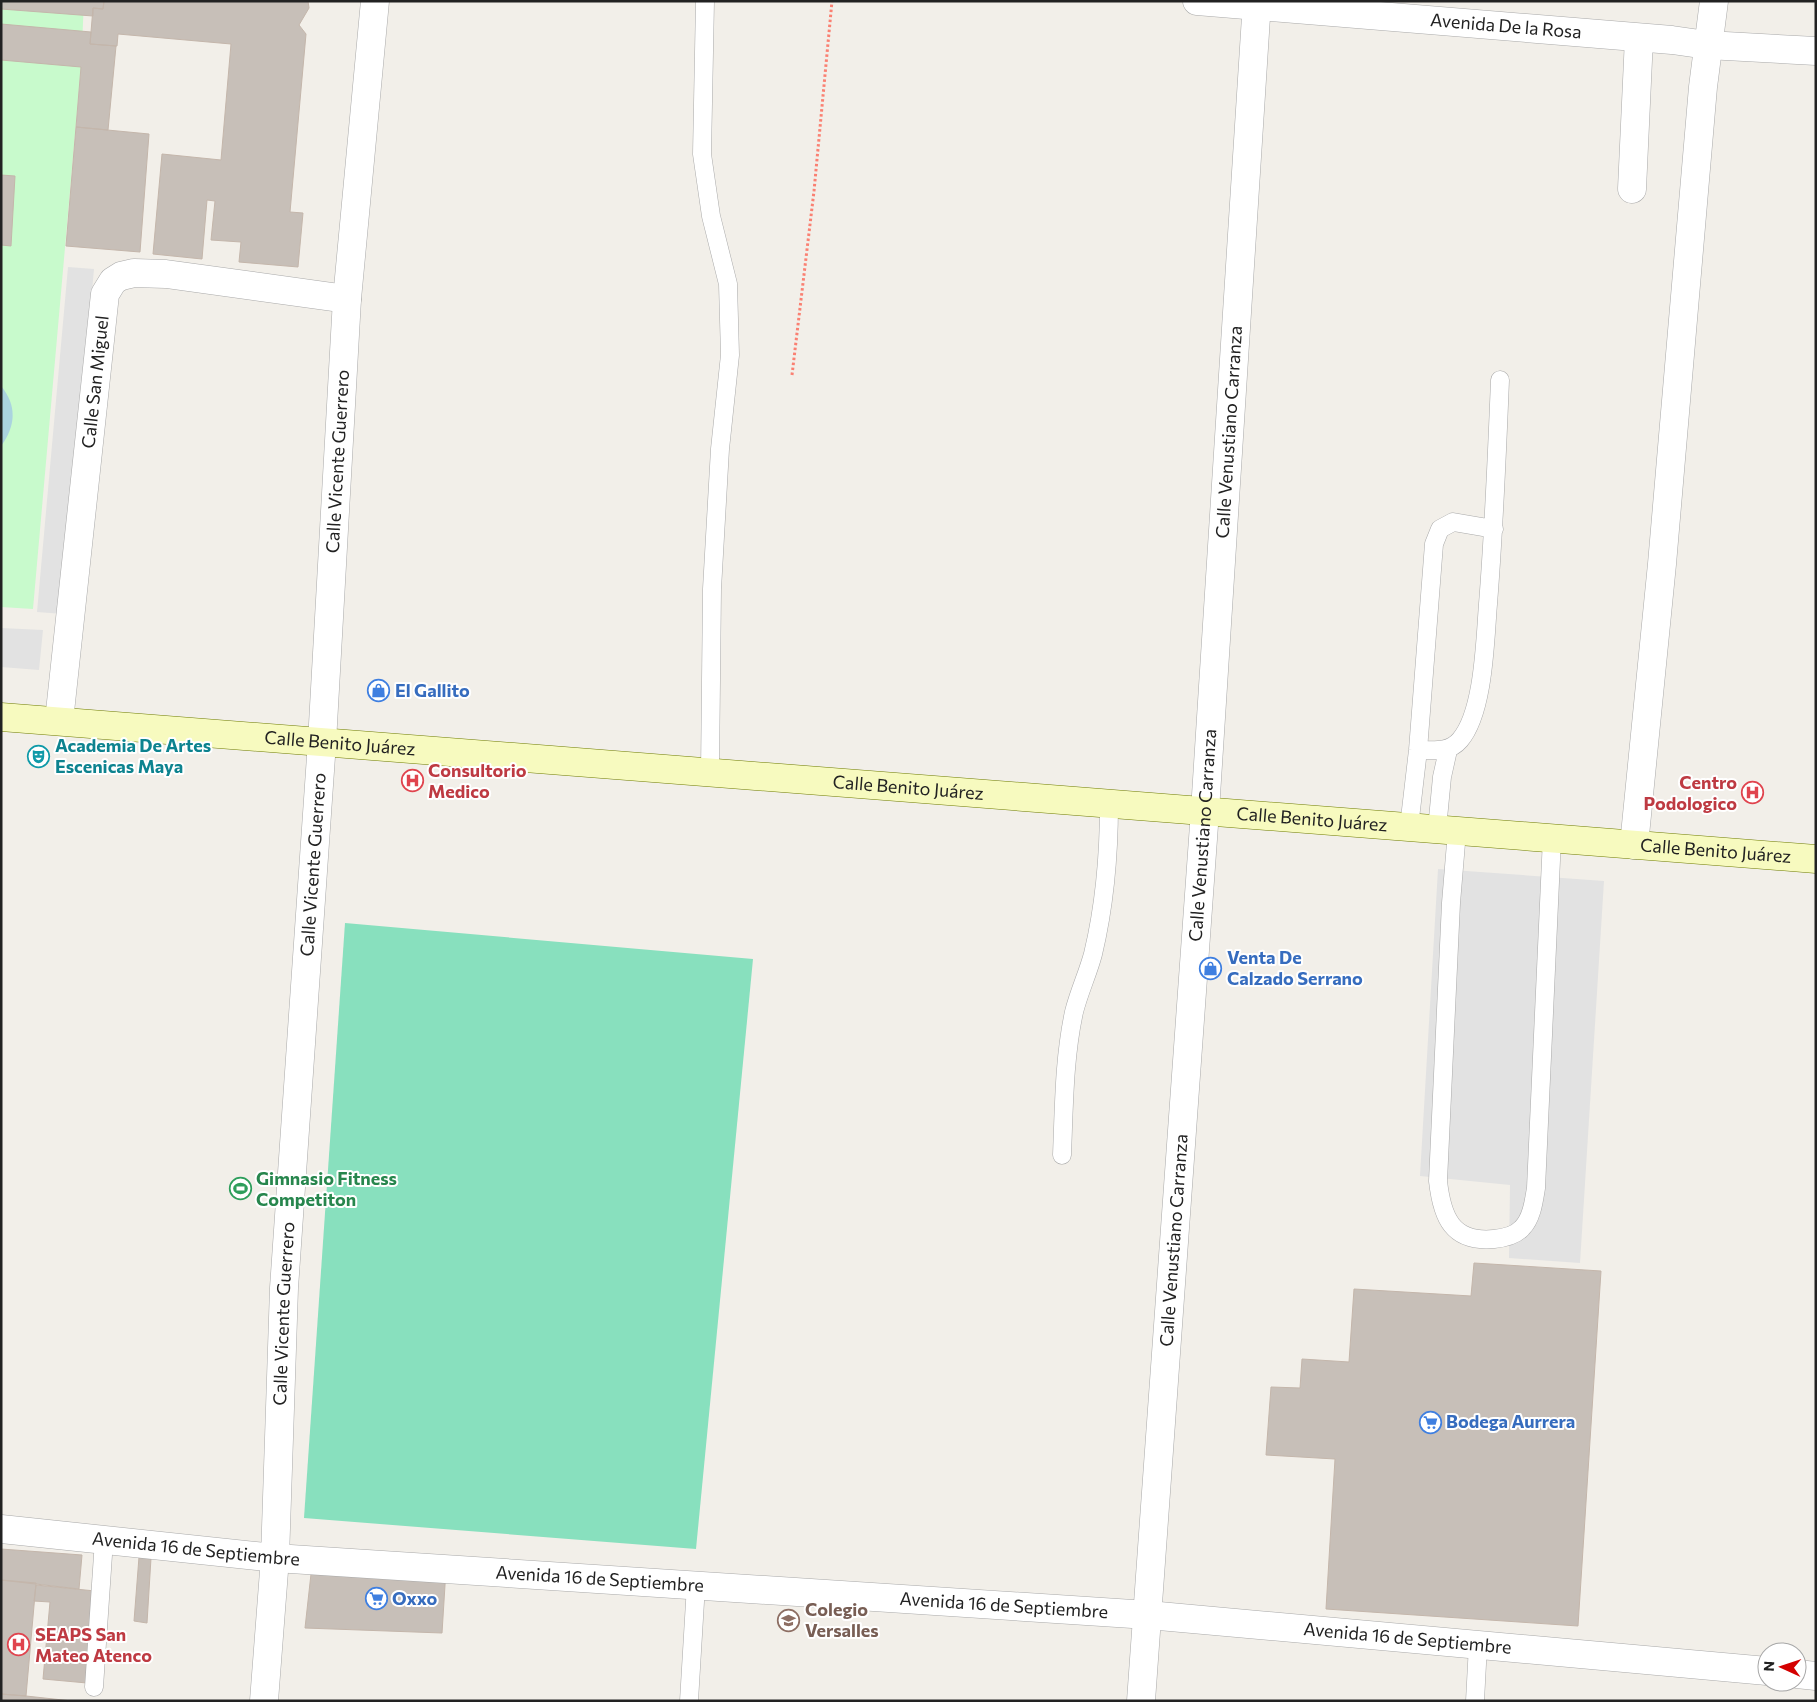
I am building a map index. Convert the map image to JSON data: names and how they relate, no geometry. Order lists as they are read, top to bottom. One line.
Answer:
{"streets":{"main road":["Calle Benito Juárez"],"street":["Avenida De la Rosa","Calle San Miguel","Calle Venustiano Carranza","Calle Vicente Guerrero","Avenida 16 de Septiembre"]},"crossings":[["Avenida De la Rosa","Calle Venustiano Carranza"],["Calle San Miguel","Calle Vicente Guerrero"],["Calle San Miguel","Calle Benito Juárez"],["Calle Venustiano Carranza","Calle Benito Juárez"],["Calle Venustiano Carranza","Avenida 16 de Septiembre"],["Calle Vicente Guerrero","Calle Benito Juárez"],["Calle Vicente Guerrero","Avenida 16 de Septiembre"]],"places":{"shop":["El Gallito","Venta De Calzado Serrano"],"theatre":["Academia De Artes Escenicas Maya"],"hospital":["Consultorio Medico","Centro Podologico","SEAPS San Mateo Atenco"],"sports":["Gimnasio Fitness Competiton"],"supermarket":["Bodega Aurrera","Oxxo"],"school or university":["Colegio Versalles"]},"north":"left"}
